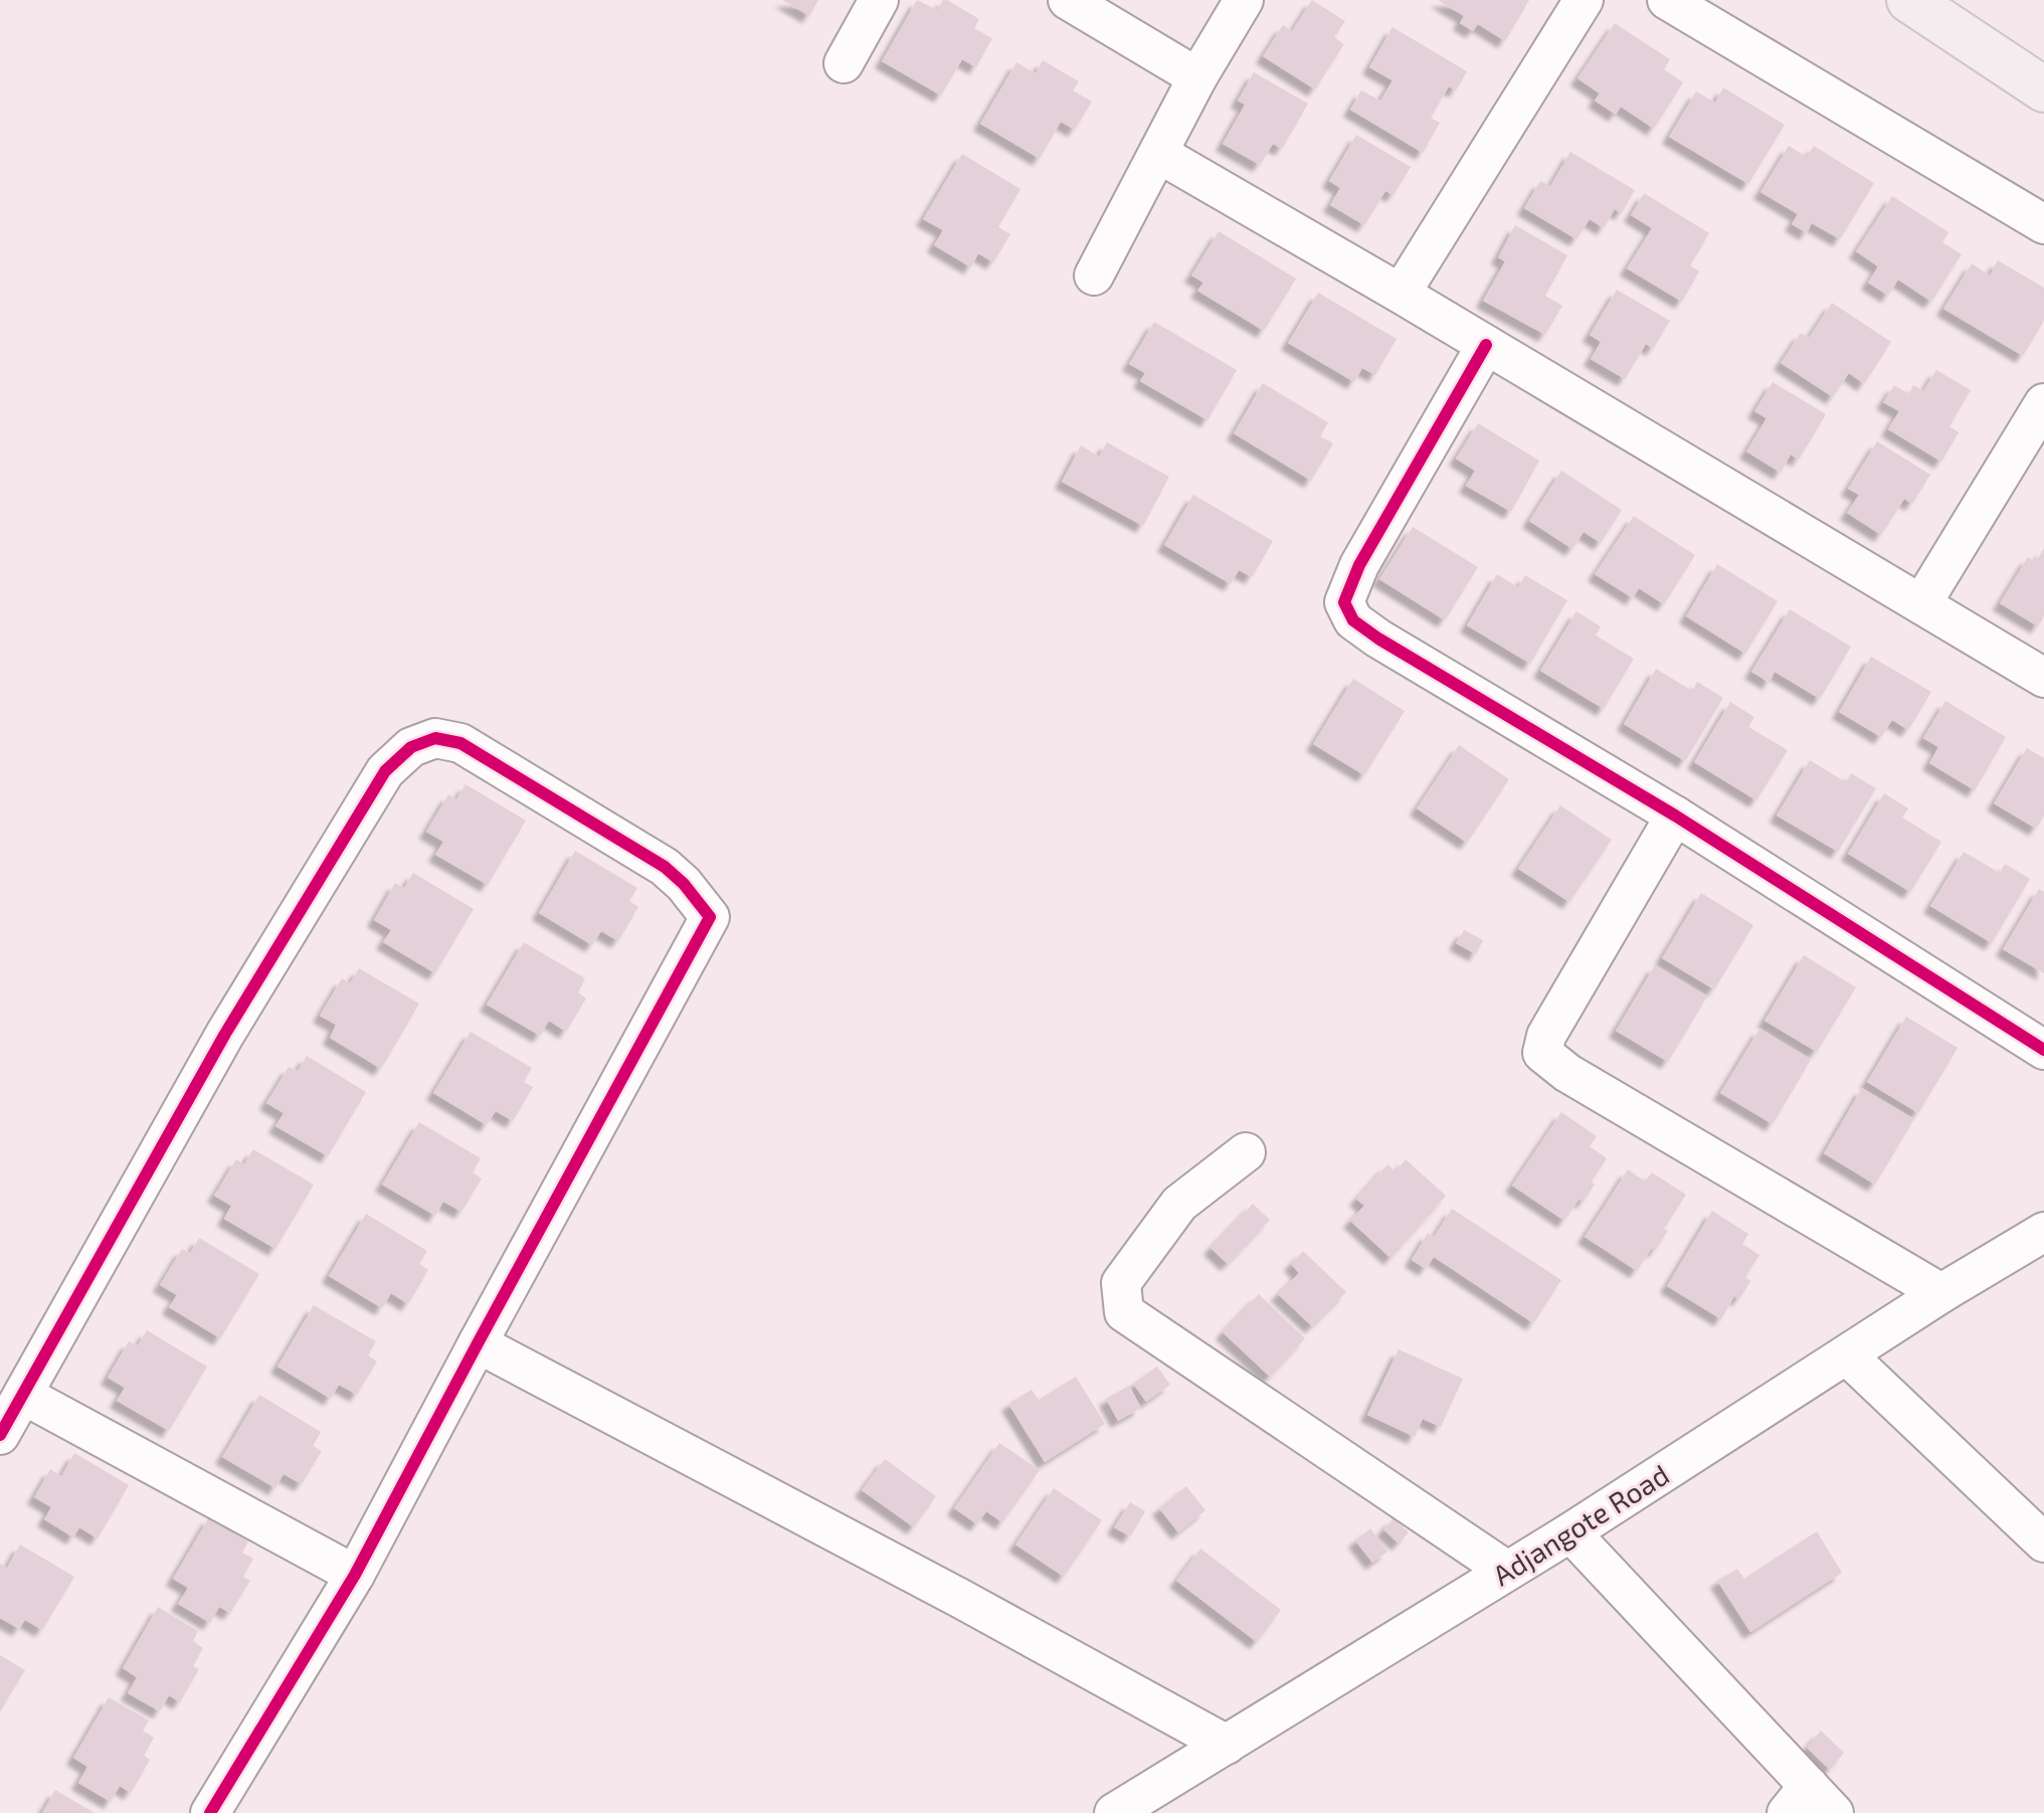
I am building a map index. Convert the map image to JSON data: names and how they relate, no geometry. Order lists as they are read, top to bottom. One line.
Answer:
{"streets":{"street":["Adjangote Road"]}}
